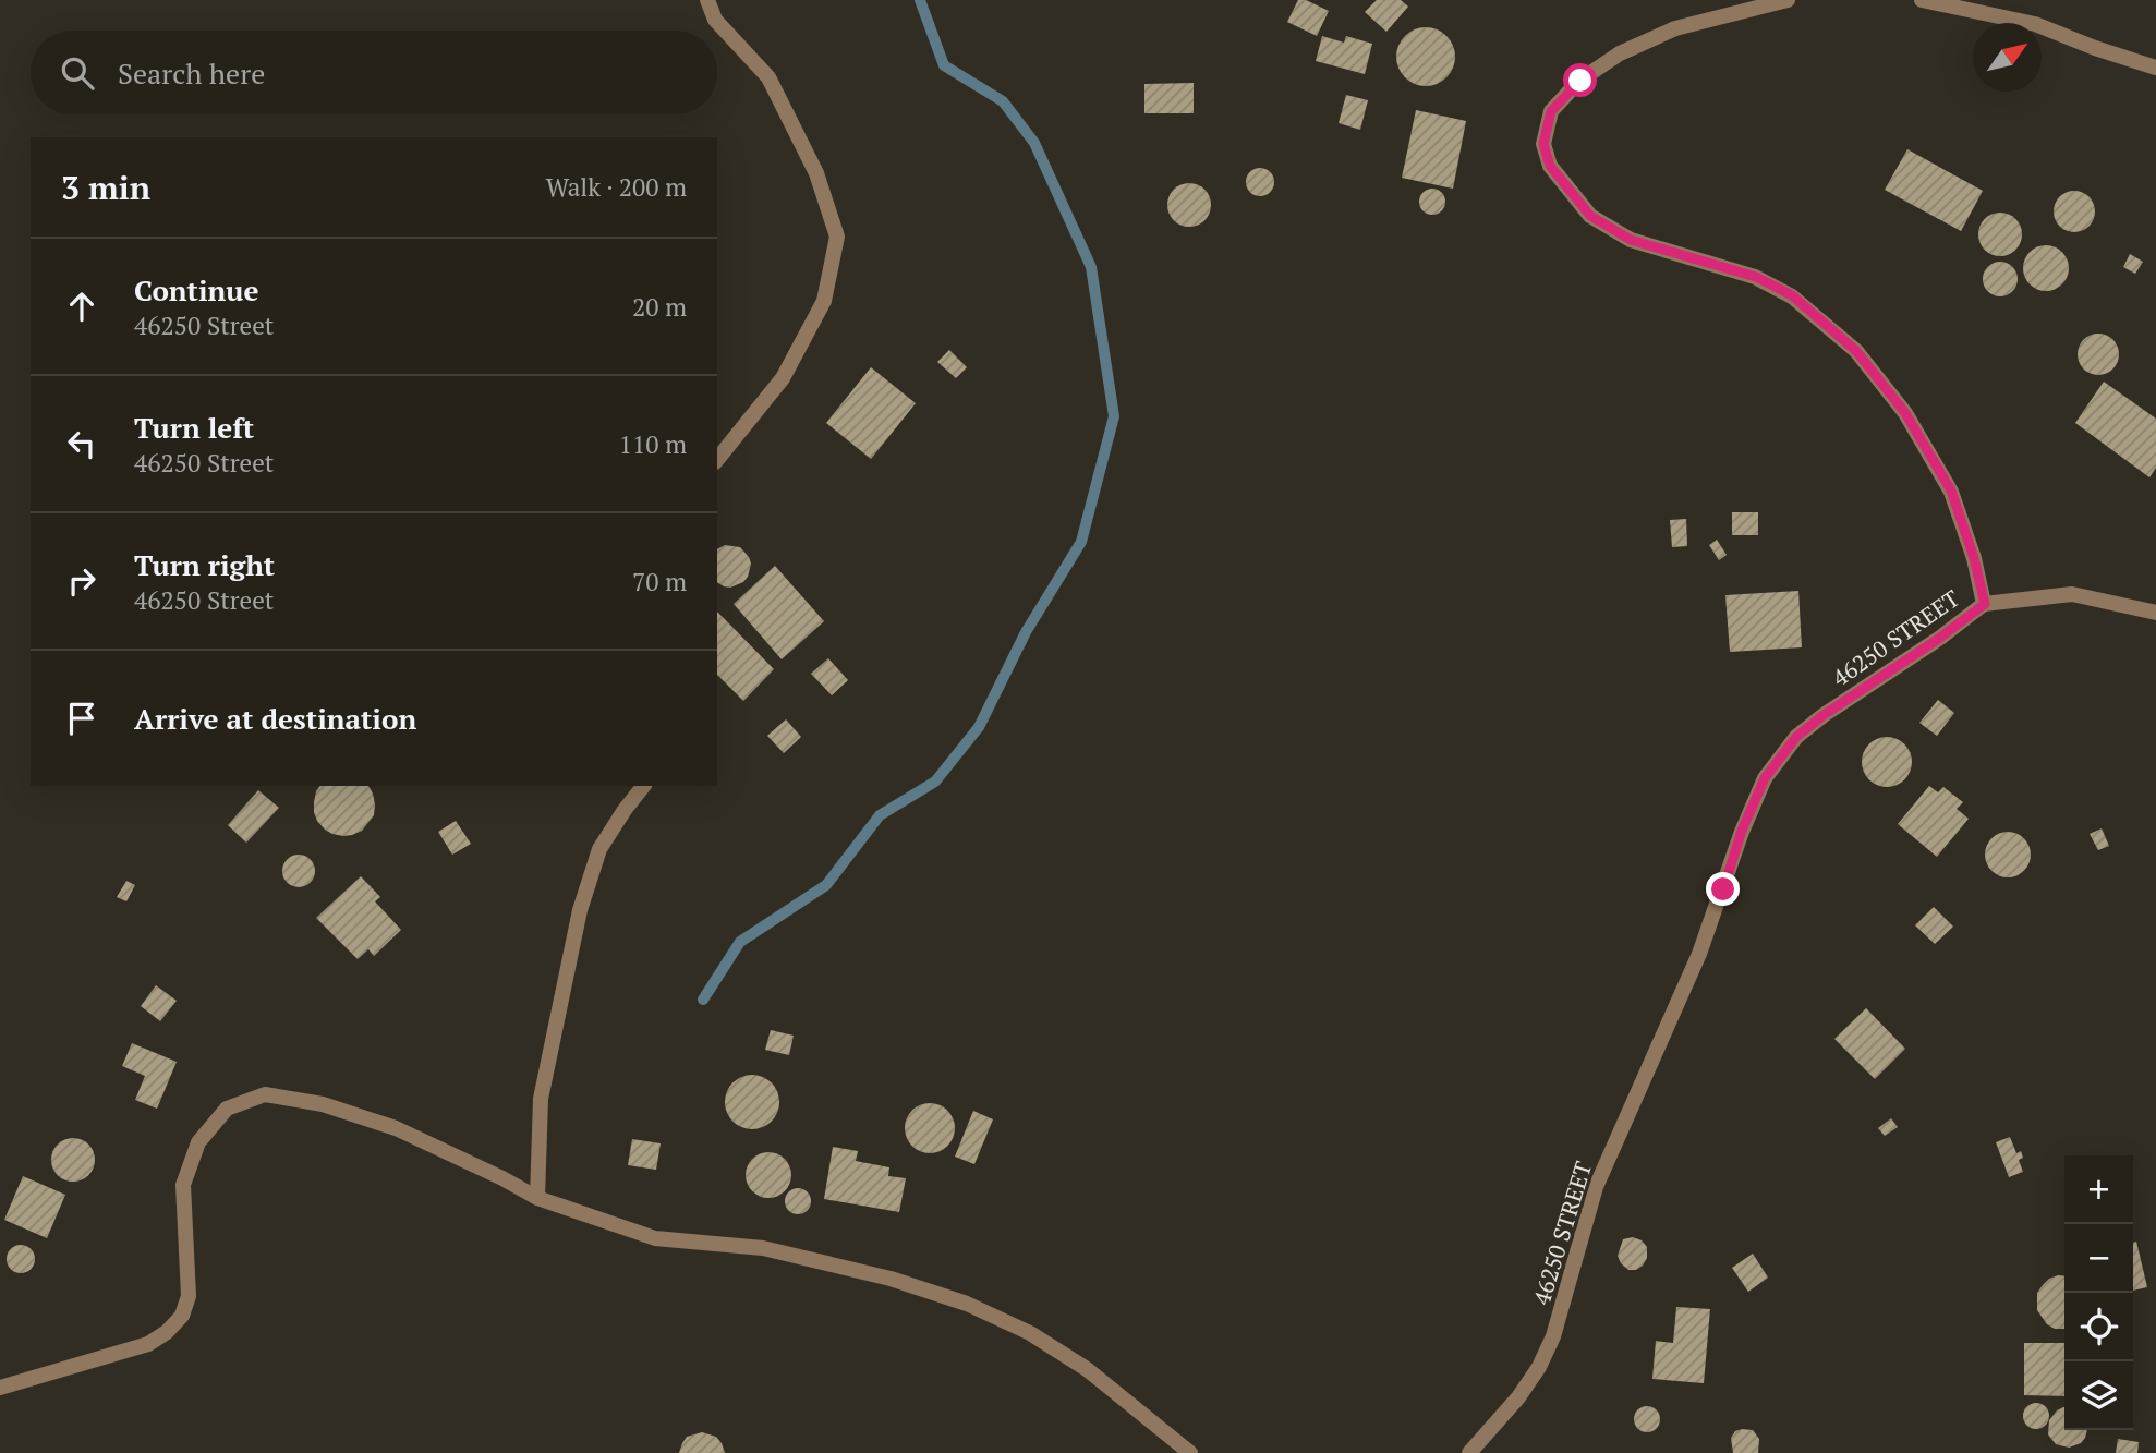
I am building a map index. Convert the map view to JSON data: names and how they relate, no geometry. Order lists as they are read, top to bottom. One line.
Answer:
{"streets":{"street":["46250 STREET"]},"north":"top right","page":{"search":"Search here","heading":["3 min","Walk · 200 m"],"list":[["Continue","46250 Street","20 m"],["Turn left","46250 Street","110 m"],["Turn right","46250 Street","70 m"],"Arrive at destination"],"map_buttons":["+","−"]}}
